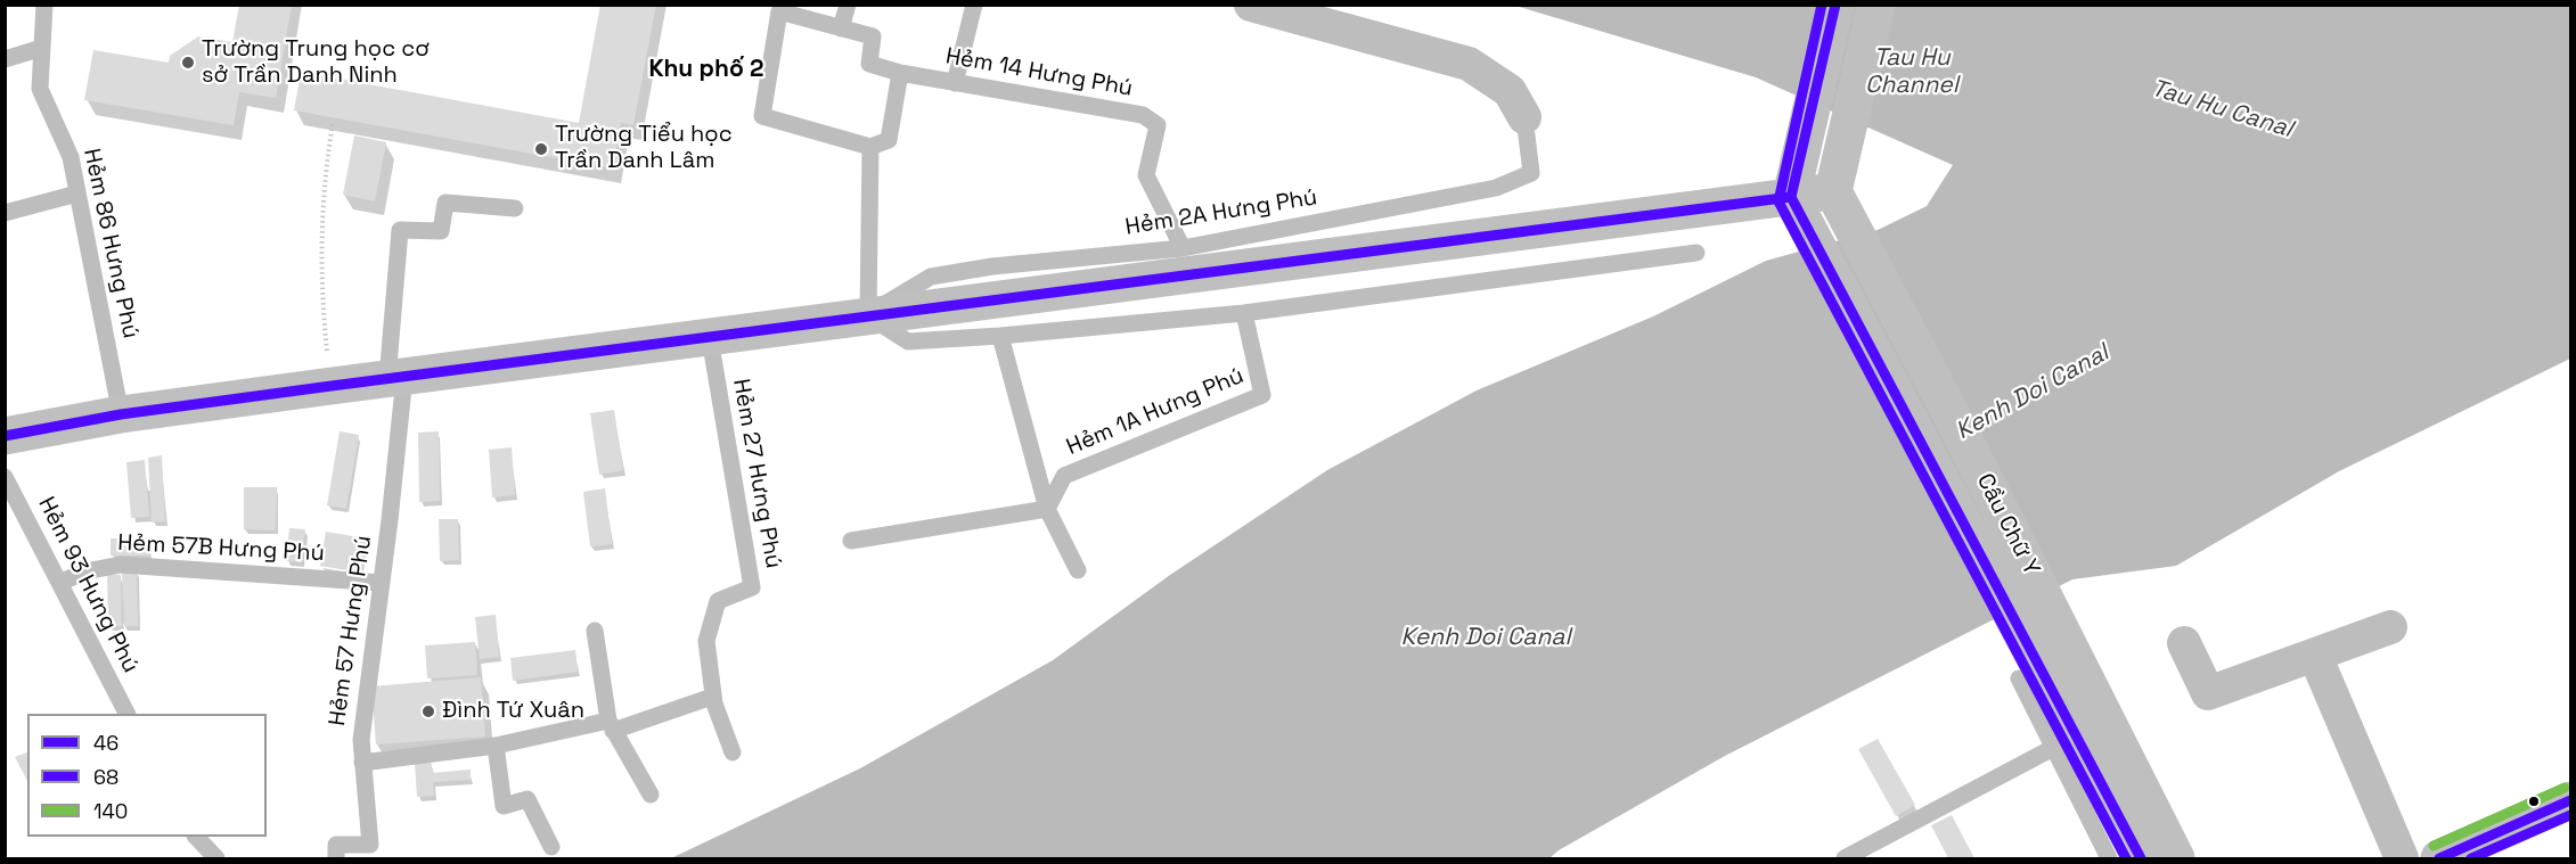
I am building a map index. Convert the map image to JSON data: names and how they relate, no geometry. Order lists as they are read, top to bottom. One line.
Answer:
{"streets":{"main road":["Cầu Chữ Y"],"lane":["Hẻm 14 Hưng Phú","Hẻm 2A Hưng Phú","Hẻm 86 Hưng Phú","Hẻm 1A Hưng Phú","Hẻm 27 Hưng Phú","Hẻm 57B Hưng Phú","Hẻm 93 Hưng Phú","Hẻm 57 Hưng Phú"]},"crossings":[["Hẻm 14 Hưng Phú","Hẻm 2A Hưng Phú"],["Hẻm 57B Hưng Phú","Hẻm 93 Hưng Phú"],["Hẻm 57B Hưng Phú","Hẻm 57 Hưng Phú"]],"districts":["Khu phố 2"],"water":["Tau Hu Channel","Tau Hu Canal","Kenh Doi Canal"],"places":["Trường Trung học cơ sở Trần Danh Ninh","Trường Tiểu học Trần Danh Lâm","Đình Tứ Xuân"],"lines":["transit line 46","transit line 68","transit line 140"],"legend":["46","68","140"]}
